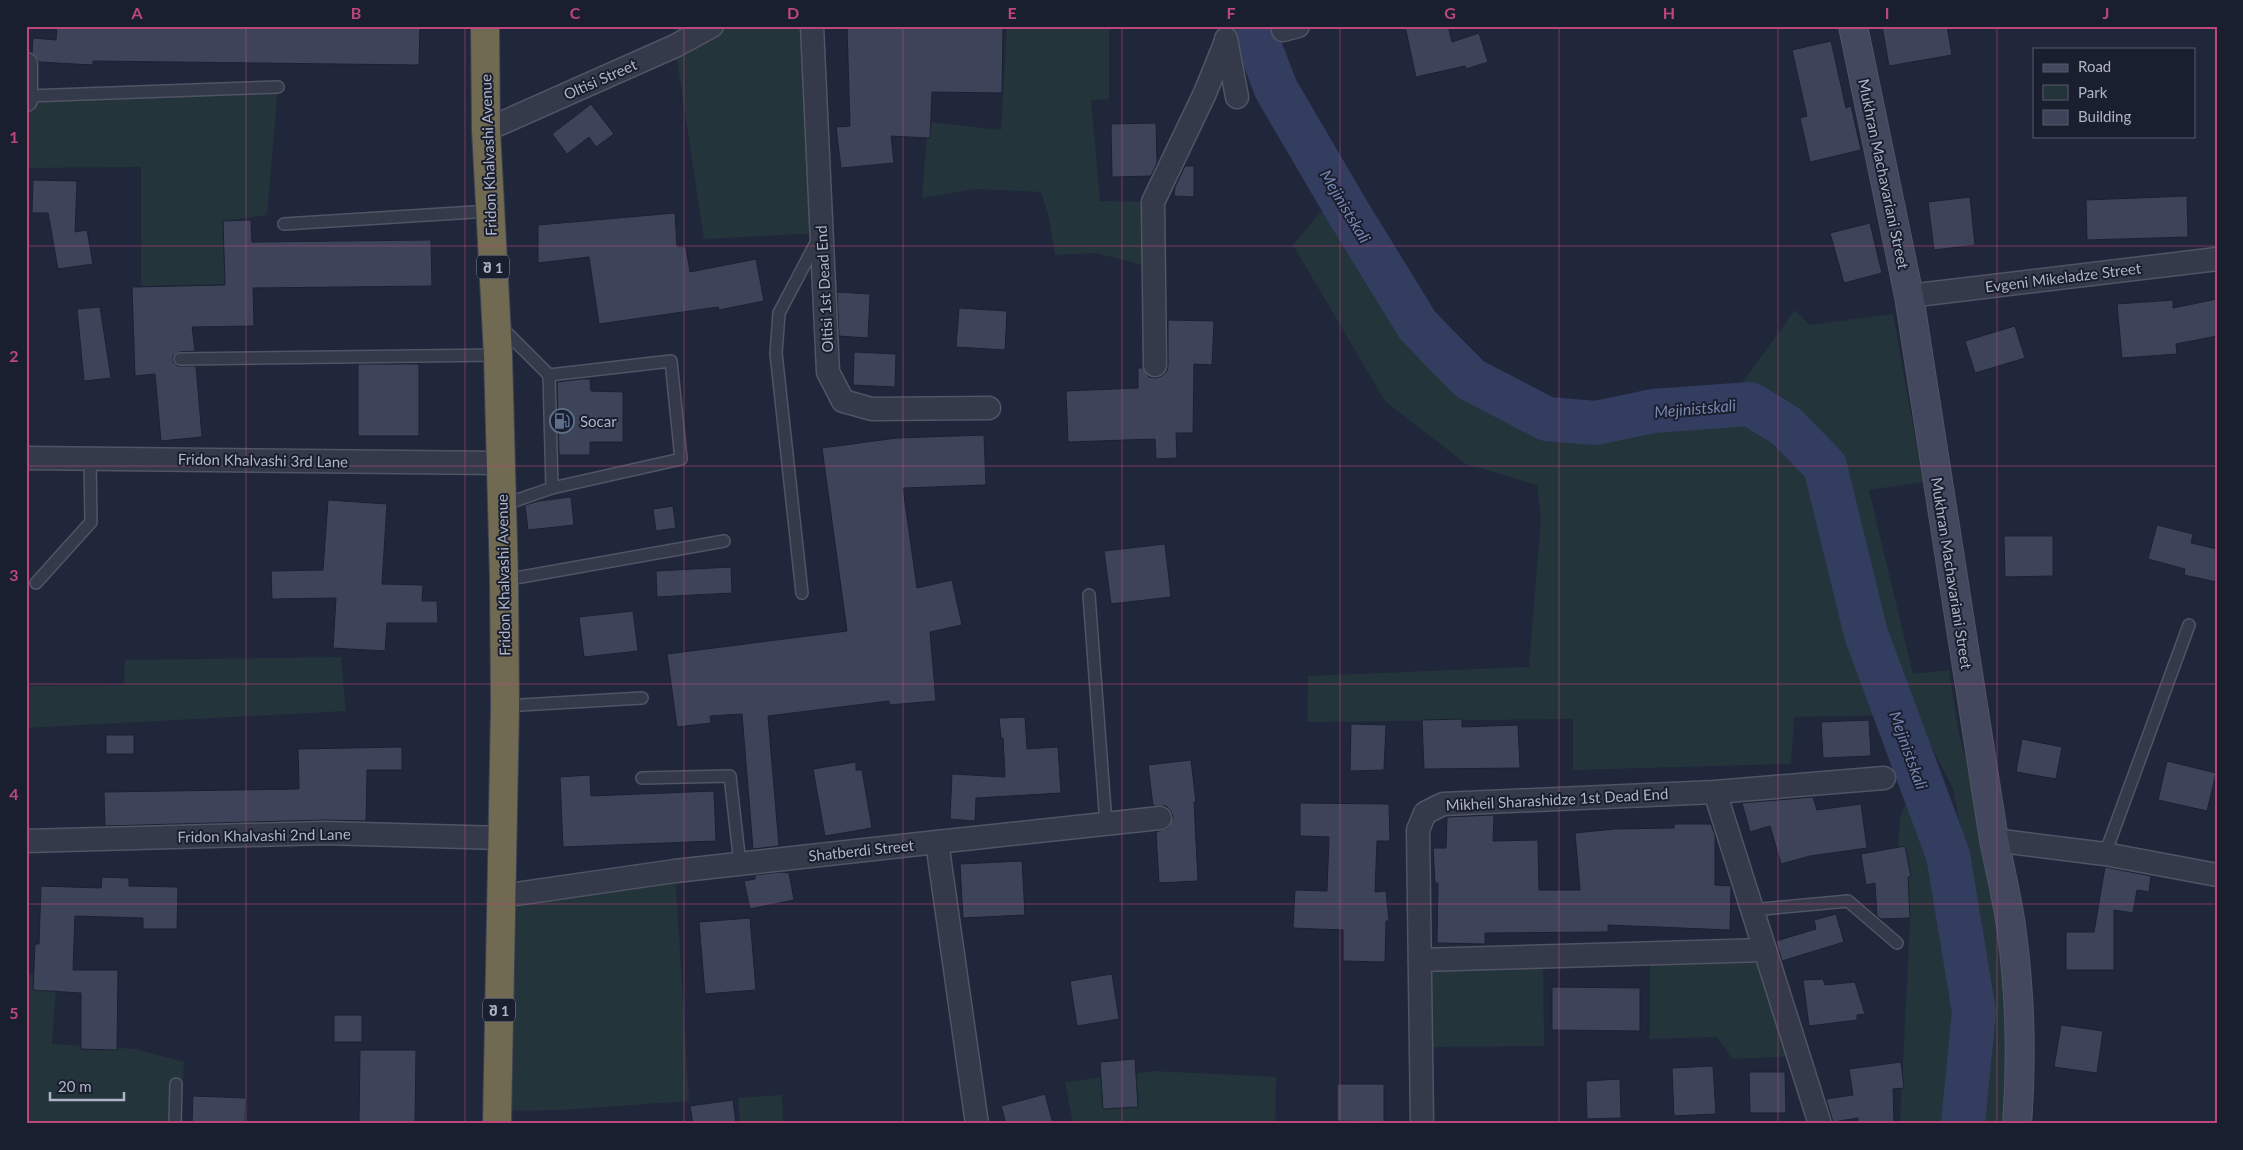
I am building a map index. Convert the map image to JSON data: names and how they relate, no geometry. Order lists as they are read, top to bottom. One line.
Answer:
{"streets":{"highway":["Fridon Khalvashi Avenue","შ 1"],"street":["Oltisi Street","Mukhran Machavariani Street","Evgeni Mikeladze Street","Oltisi 1st Dead End","Fridon Khalvashi 3rd Lane","Mikheil Sharashidze 1st Dead End","Fridon Khalvashi 2nd Lane","Shatberdi Street"]},"crossings":[["Oltisi Street","Fridon Khalvashi Avenue"],["Fridon Khalvashi Avenue","Fridon Khalvashi 3rd Lane"],["Fridon Khalvashi Avenue","Fridon Khalvashi 2nd Lane"],["Fridon Khalvashi Avenue","Shatberdi Street"],["Mukhran Machavariani Street","Evgeni Mikeladze Street"]],"water":["Mejinistskali"],"places":{"fuel station":["Socar"]},"legend":["Road","Park","Building"],"scale_bar":"20 m","grid":{"columns":["A","B","C","D","E","F","G","H","I","J"],"rows":["1","2","3","4","5"]}}
